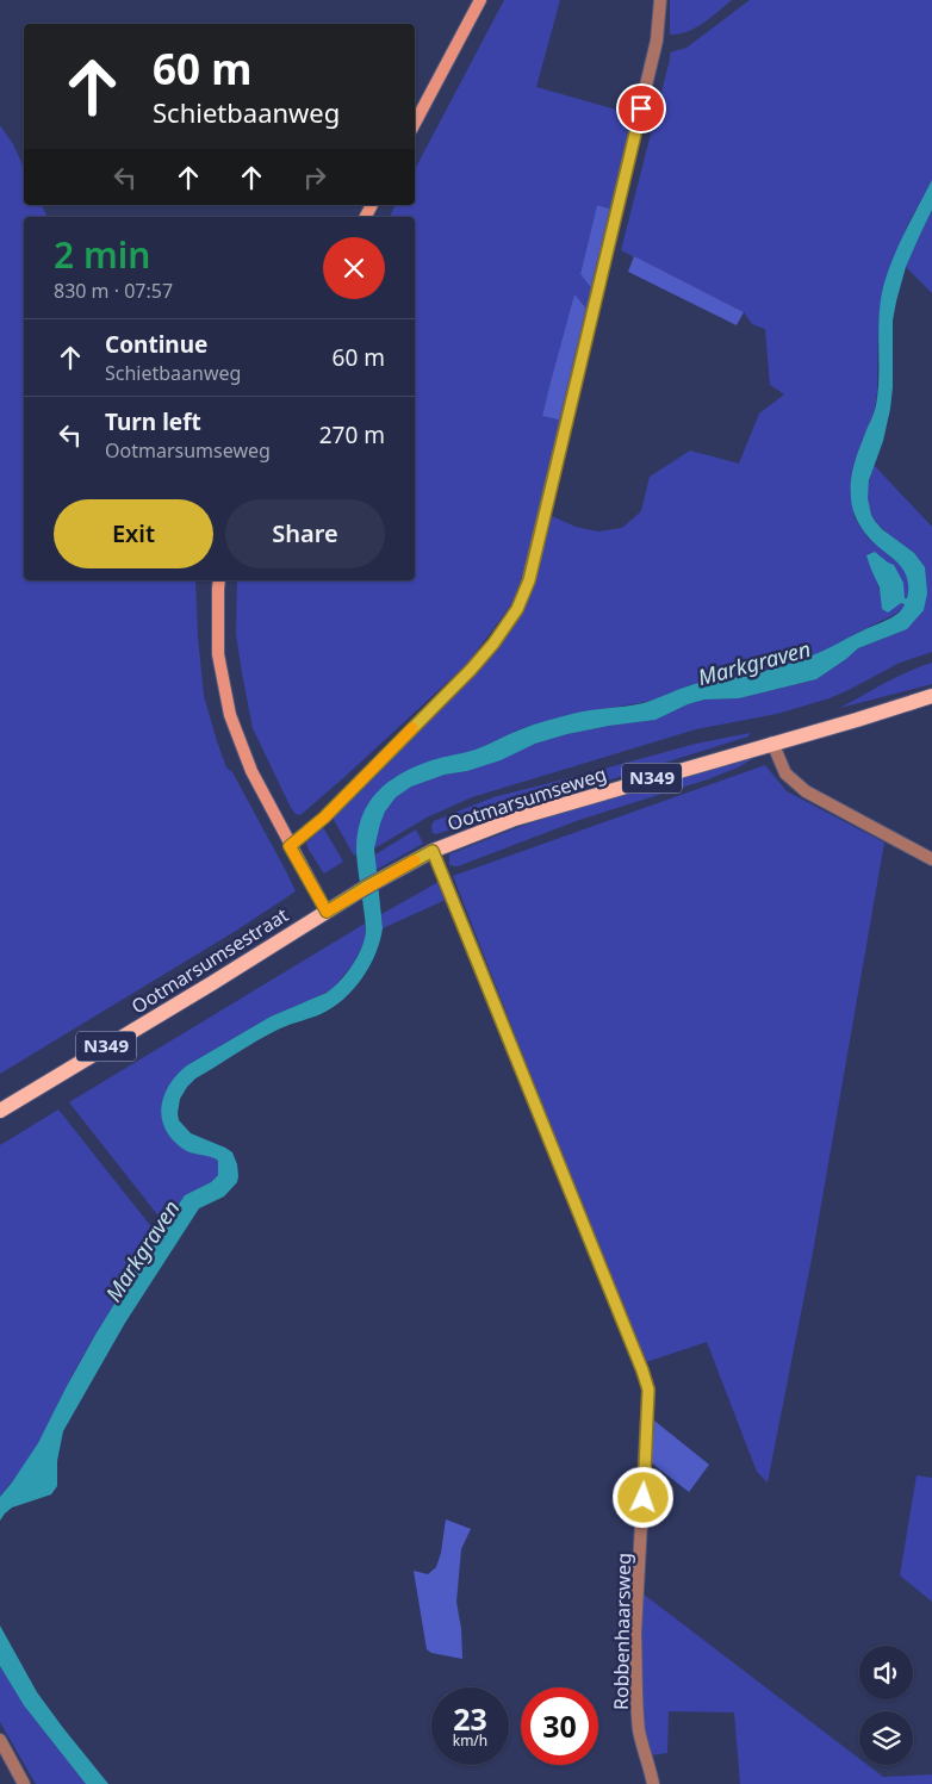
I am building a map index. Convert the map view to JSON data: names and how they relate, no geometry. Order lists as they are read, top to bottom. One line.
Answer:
{"streets":{"main road":["N349","Ootmarsumseweg","Ootmarsumsestraat"],"street":["Robbenhaarsweg"]},"crossings":[["Ootmarsumseweg","Ootmarsumsestraat"],["Ootmarsumseweg","Robbenhaarsweg"]],"water":["Markgraven"],"page":{"turn":["60 m","Schietbaanweg"],"heading":["2 min","830 m · 07:57"],"list":[{"name":"Continue","note":"Schietbaanweg","value":"60 m"},{"name":"Turn left","note":"Ootmarsumseweg","value":"270 m"}],"buttons":["Exit","Share"],"speed":"23 km/h","limit":"30"}}
